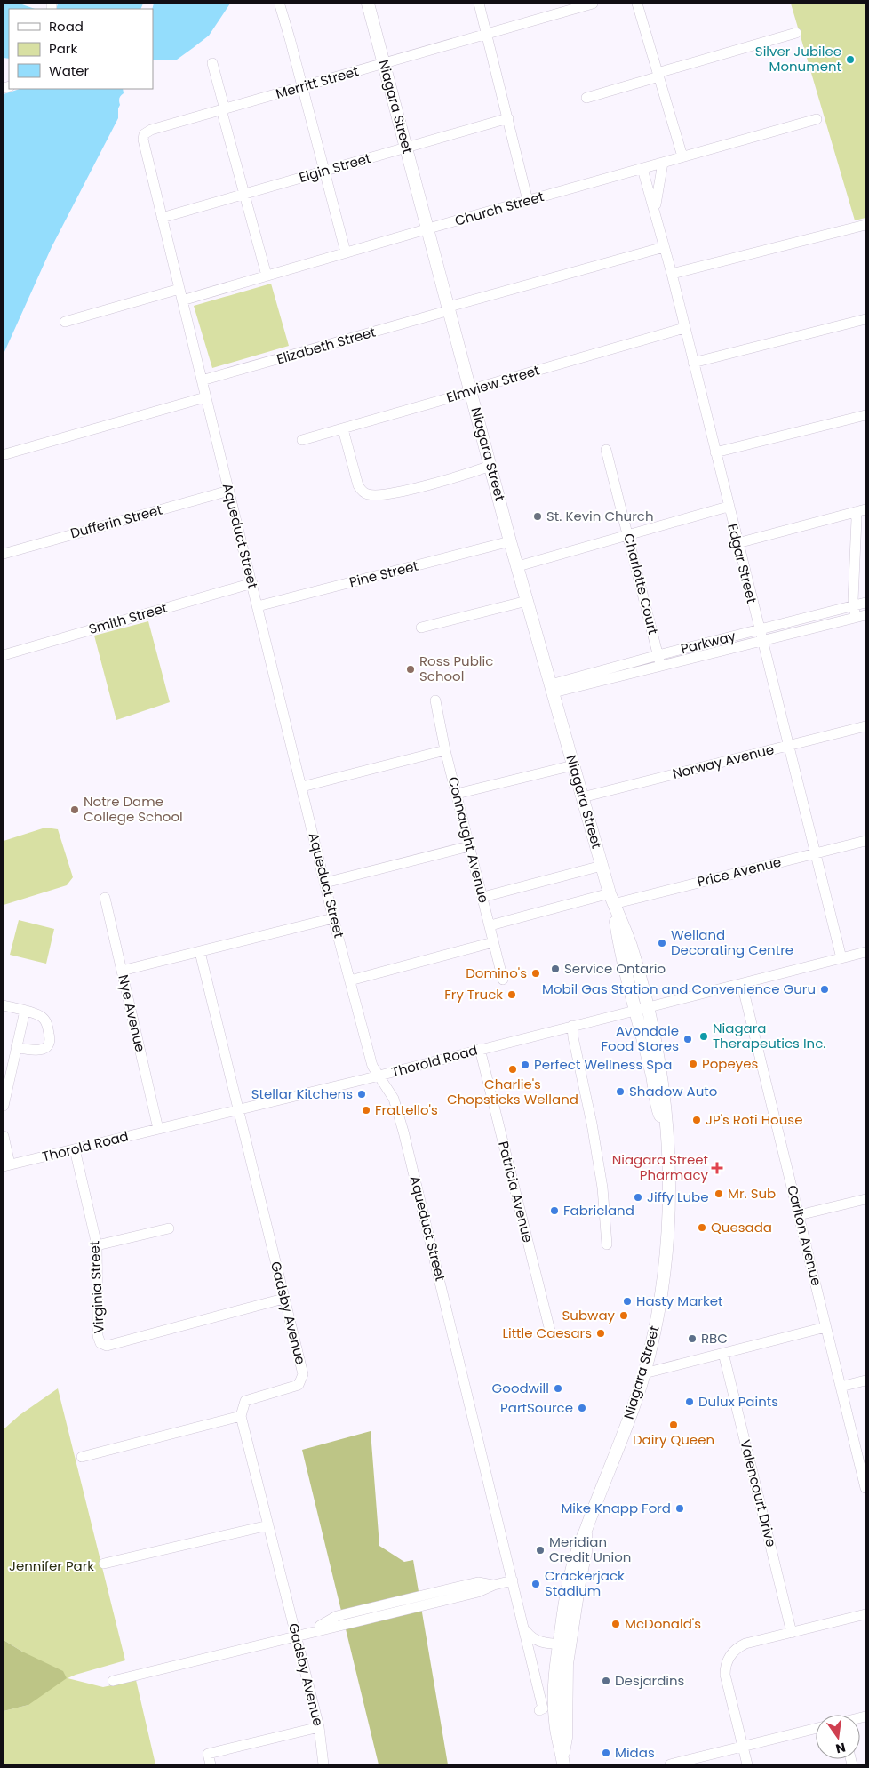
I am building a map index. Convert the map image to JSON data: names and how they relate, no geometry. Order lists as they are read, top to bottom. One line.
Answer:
{"streets":{"main road":["Niagara Street"],"street":["Merritt Street","Elgin Street","Church Street","Elizabeth Street","Elmview Street","Dufferin Street","Aqueduct Street","Edgar Street","Pine Street","Charlotte Court","Smith Street","Parkway","Norway Avenue","Connaught Avenue","Price Avenue","Nye Avenue","Thorold Road","Patricia Avenue","Carlton Avenue","Virginia Street","Gadsby Avenue","Valencourt Drive"]},"crossings":[["Merritt Street","Niagara Street"],["Merritt Street","Aqueduct Street"],["Niagara Street","Elgin Street"],["Niagara Street","Church Street"],["Niagara Street","Elizabeth Street"],["Niagara Street","Elmview Street"],["Niagara Street","Pine Street"],["Niagara Street","Parkway"],["Niagara Street","Norway Avenue"],["Niagara Street","Price Avenue"],["Niagara Street","Thorold Road"],["Elgin Street","Aqueduct Street"],["Church Street","Aqueduct Street"],["Church Street","Edgar Street"],["Elizabeth Street","Aqueduct Street"],["Elizabeth Street","Edgar Street"],["Elmview Street","Edgar Street"],["Dufferin Street","Aqueduct Street"],["Aqueduct Street","Pine Street"],["Aqueduct Street","Smith Street"],["Aqueduct Street","Thorold Road"],["Edgar Street","Parkway"],["Edgar Street","Norway Avenue"],["Edgar Street","Price Avenue"],["Edgar Street","Thorold Road"],["Charlotte Court","Parkway"],["Connaught Avenue","Price Avenue"],["Nye Avenue","Thorold Road"],["Thorold Road","Patricia Avenue"],["Thorold Road","Carlton Avenue"],["Thorold Road","Virginia Street"],["Thorold Road","Gadsby Avenue"],["Virginia Street","Gadsby Avenue"]],"parks":["Jennifer Park"],"places":{"other":["Silver Jubilee Monument","St. Kevin Church","Ross Public School","Notre Dame College School","Welland Decorating Centre","Service Ontario","Domino's","Mobil Gas Station and Convenience Guru","Fry Truck","Niagara Therapeutics Inc.","Avondale Food Stores","Popeyes","Perfect Wellness Spa","Charlie's Chopsticks Welland","Shadow Auto","Stellar Kitchens","Frattello's","JP's Roti House","Mr. Sub","Jiffy Lube","Fabricland","Quesada","Hasty Market","Subway","Little Caesars","RBC","Goodwill","Dulux Paints","PartSource","Dairy Queen","Mike Knapp Ford","Meridian Credit Union","Crackerjack Stadium","McDonald's","Desjardins","Midas"],"health":["Niagara Street Pharmacy"]},"legend":["Road","Park","Water"],"north":"bottom"}
